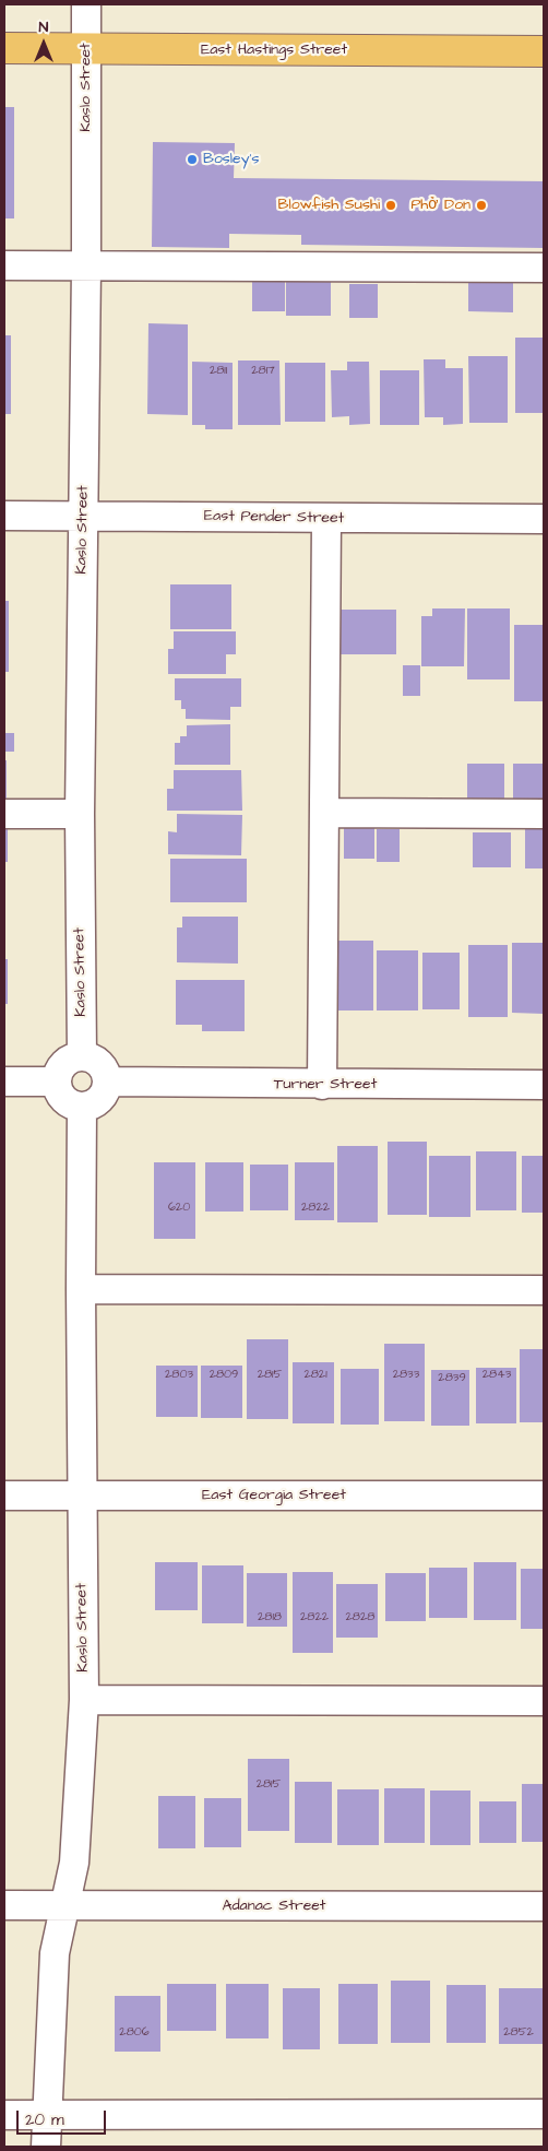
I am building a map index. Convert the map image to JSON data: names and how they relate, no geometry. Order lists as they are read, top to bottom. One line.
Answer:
{"streets":{"main road":["East Hastings Street"],"street":["Kaslo Street","East Pender Street","Turner Street","East Georgia Street","Adanac Street"]},"crossings":[["East Hastings Street","Kaslo Street"],["Kaslo Street","East Pender Street"],["Kaslo Street","Turner Street"],["Kaslo Street","East Georgia Street"],["Kaslo Street","Adanac Street"]],"places":["Bosley's","Blowfish Sushi","Phở Don"],"house_numbers":["2811","2817","620","2822","2803","2809","2815","2821","2833","2843","2839","2818","2822","2828","2815","2806","2852"],"scale_bar":"20 m","north":"top"}
